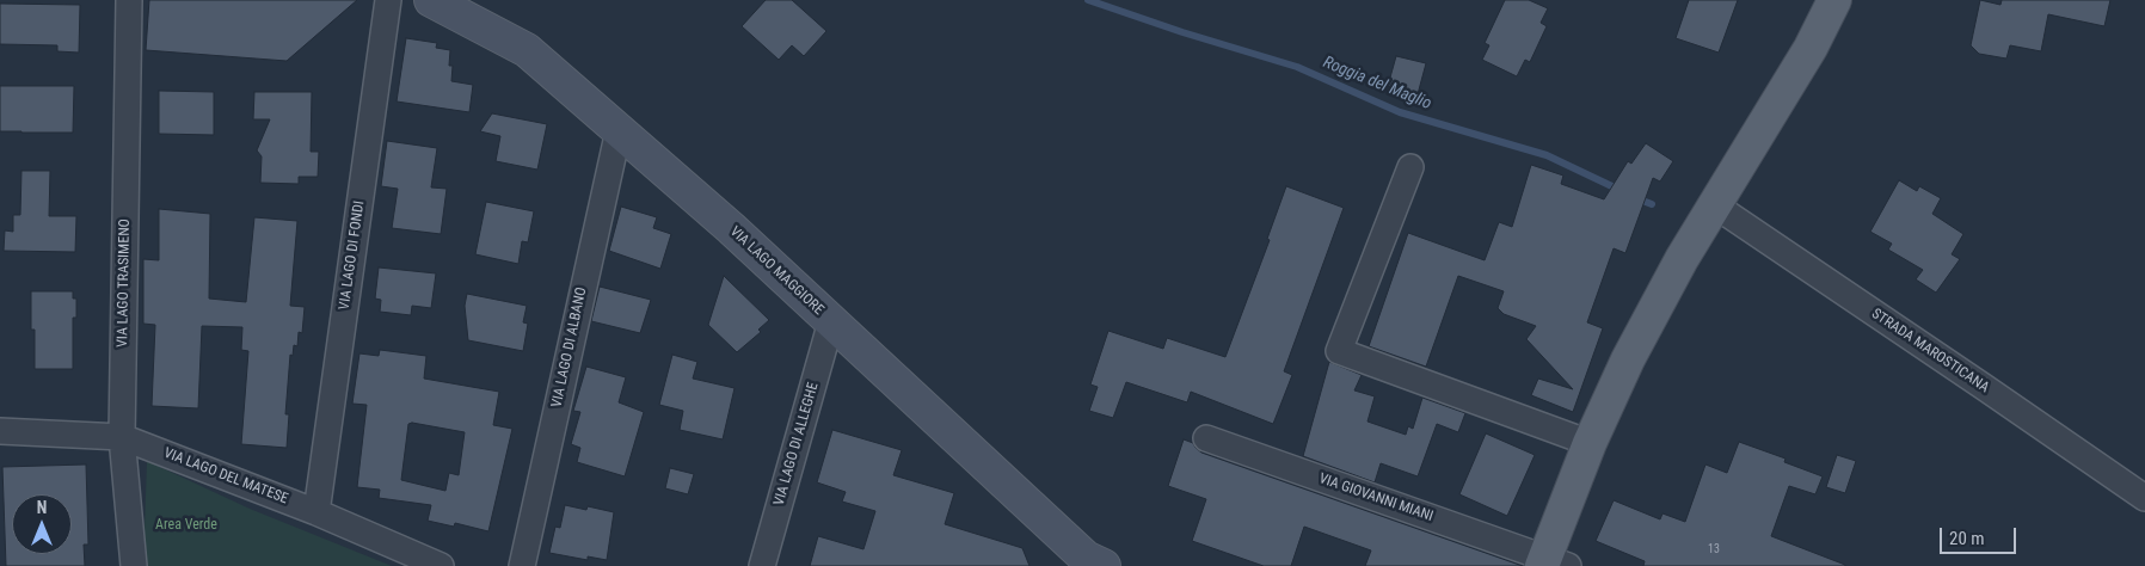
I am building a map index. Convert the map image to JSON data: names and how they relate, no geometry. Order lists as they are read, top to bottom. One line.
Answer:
{"streets":{"street":["VIA LAGO DI FONDI","VIA LAGO MAGGIORE","VIA LAGO TRASIMENO","VIA LAGO DI ALBANO","STRADA MAROSTICANA","VIA LAGO DI ALLEGHE","VIA LAGO DEL MATESE","VIA GIOVANNI MIANI"]},"crossings":[["VIA LAGO DI FONDI","VIA LAGO DEL MATESE"],["VIA LAGO MAGGIORE","VIA LAGO DI ALBANO"],["VIA LAGO MAGGIORE","VIA LAGO DI ALLEGHE"],["VIA LAGO TRASIMENO","VIA LAGO DEL MATESE"]],"water":["Roggia del Maglio"],"parks":["Area Verde"],"house_numbers":["13"],"scale_bar":"20 m","north":"top"}
